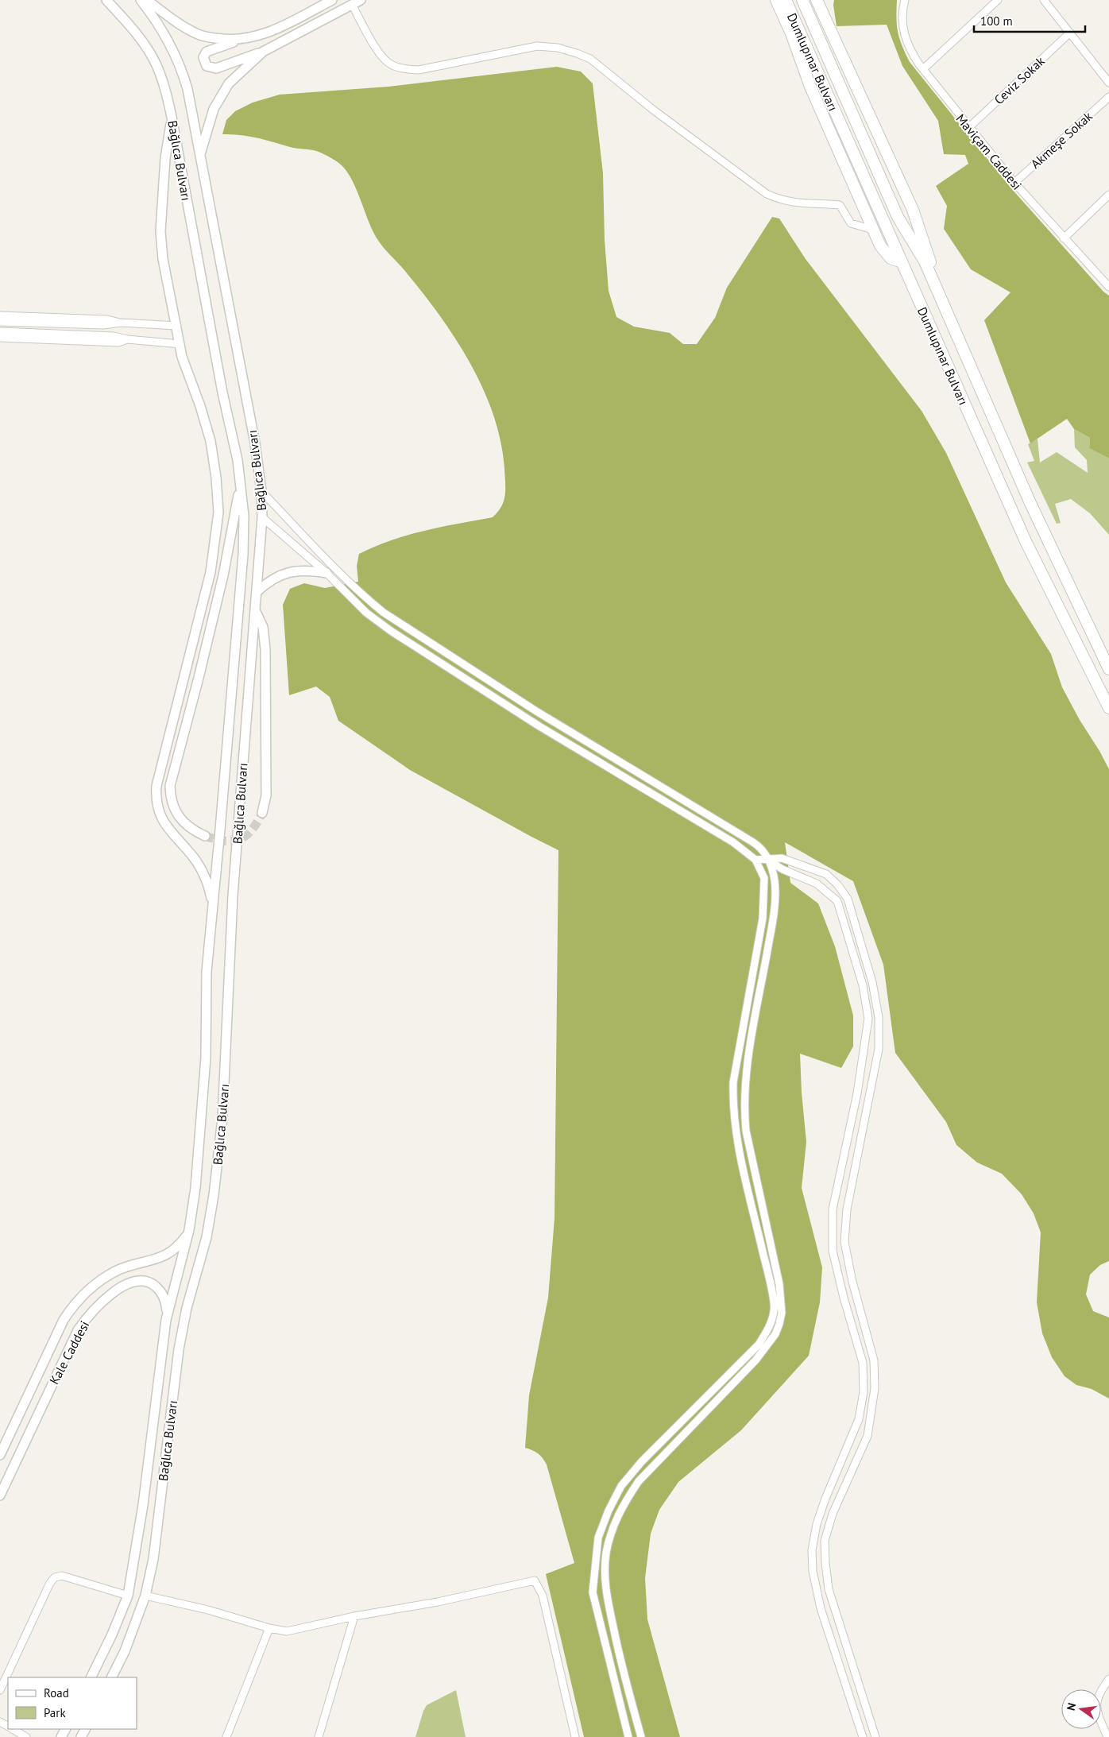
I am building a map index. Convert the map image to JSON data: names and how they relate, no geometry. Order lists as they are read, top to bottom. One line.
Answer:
{"streets":{"highway":["Dumlupınar Bulvarı"],"main road":["Bağlıca Bulvarı","Kale Caddesi"],"street":["Ceviz Sokak","Akmeşe Sokak","Maviçam Caddesi"]},"crossings":[["Ceviz Sokak","Maviçam Caddesi"],["Akmeşe Sokak","Maviçam Caddesi"],["Bağlıca Bulvarı","Kale Caddesi"]],"legend":["Road","Park"],"scale_bar":"100 m","north":"left"}
